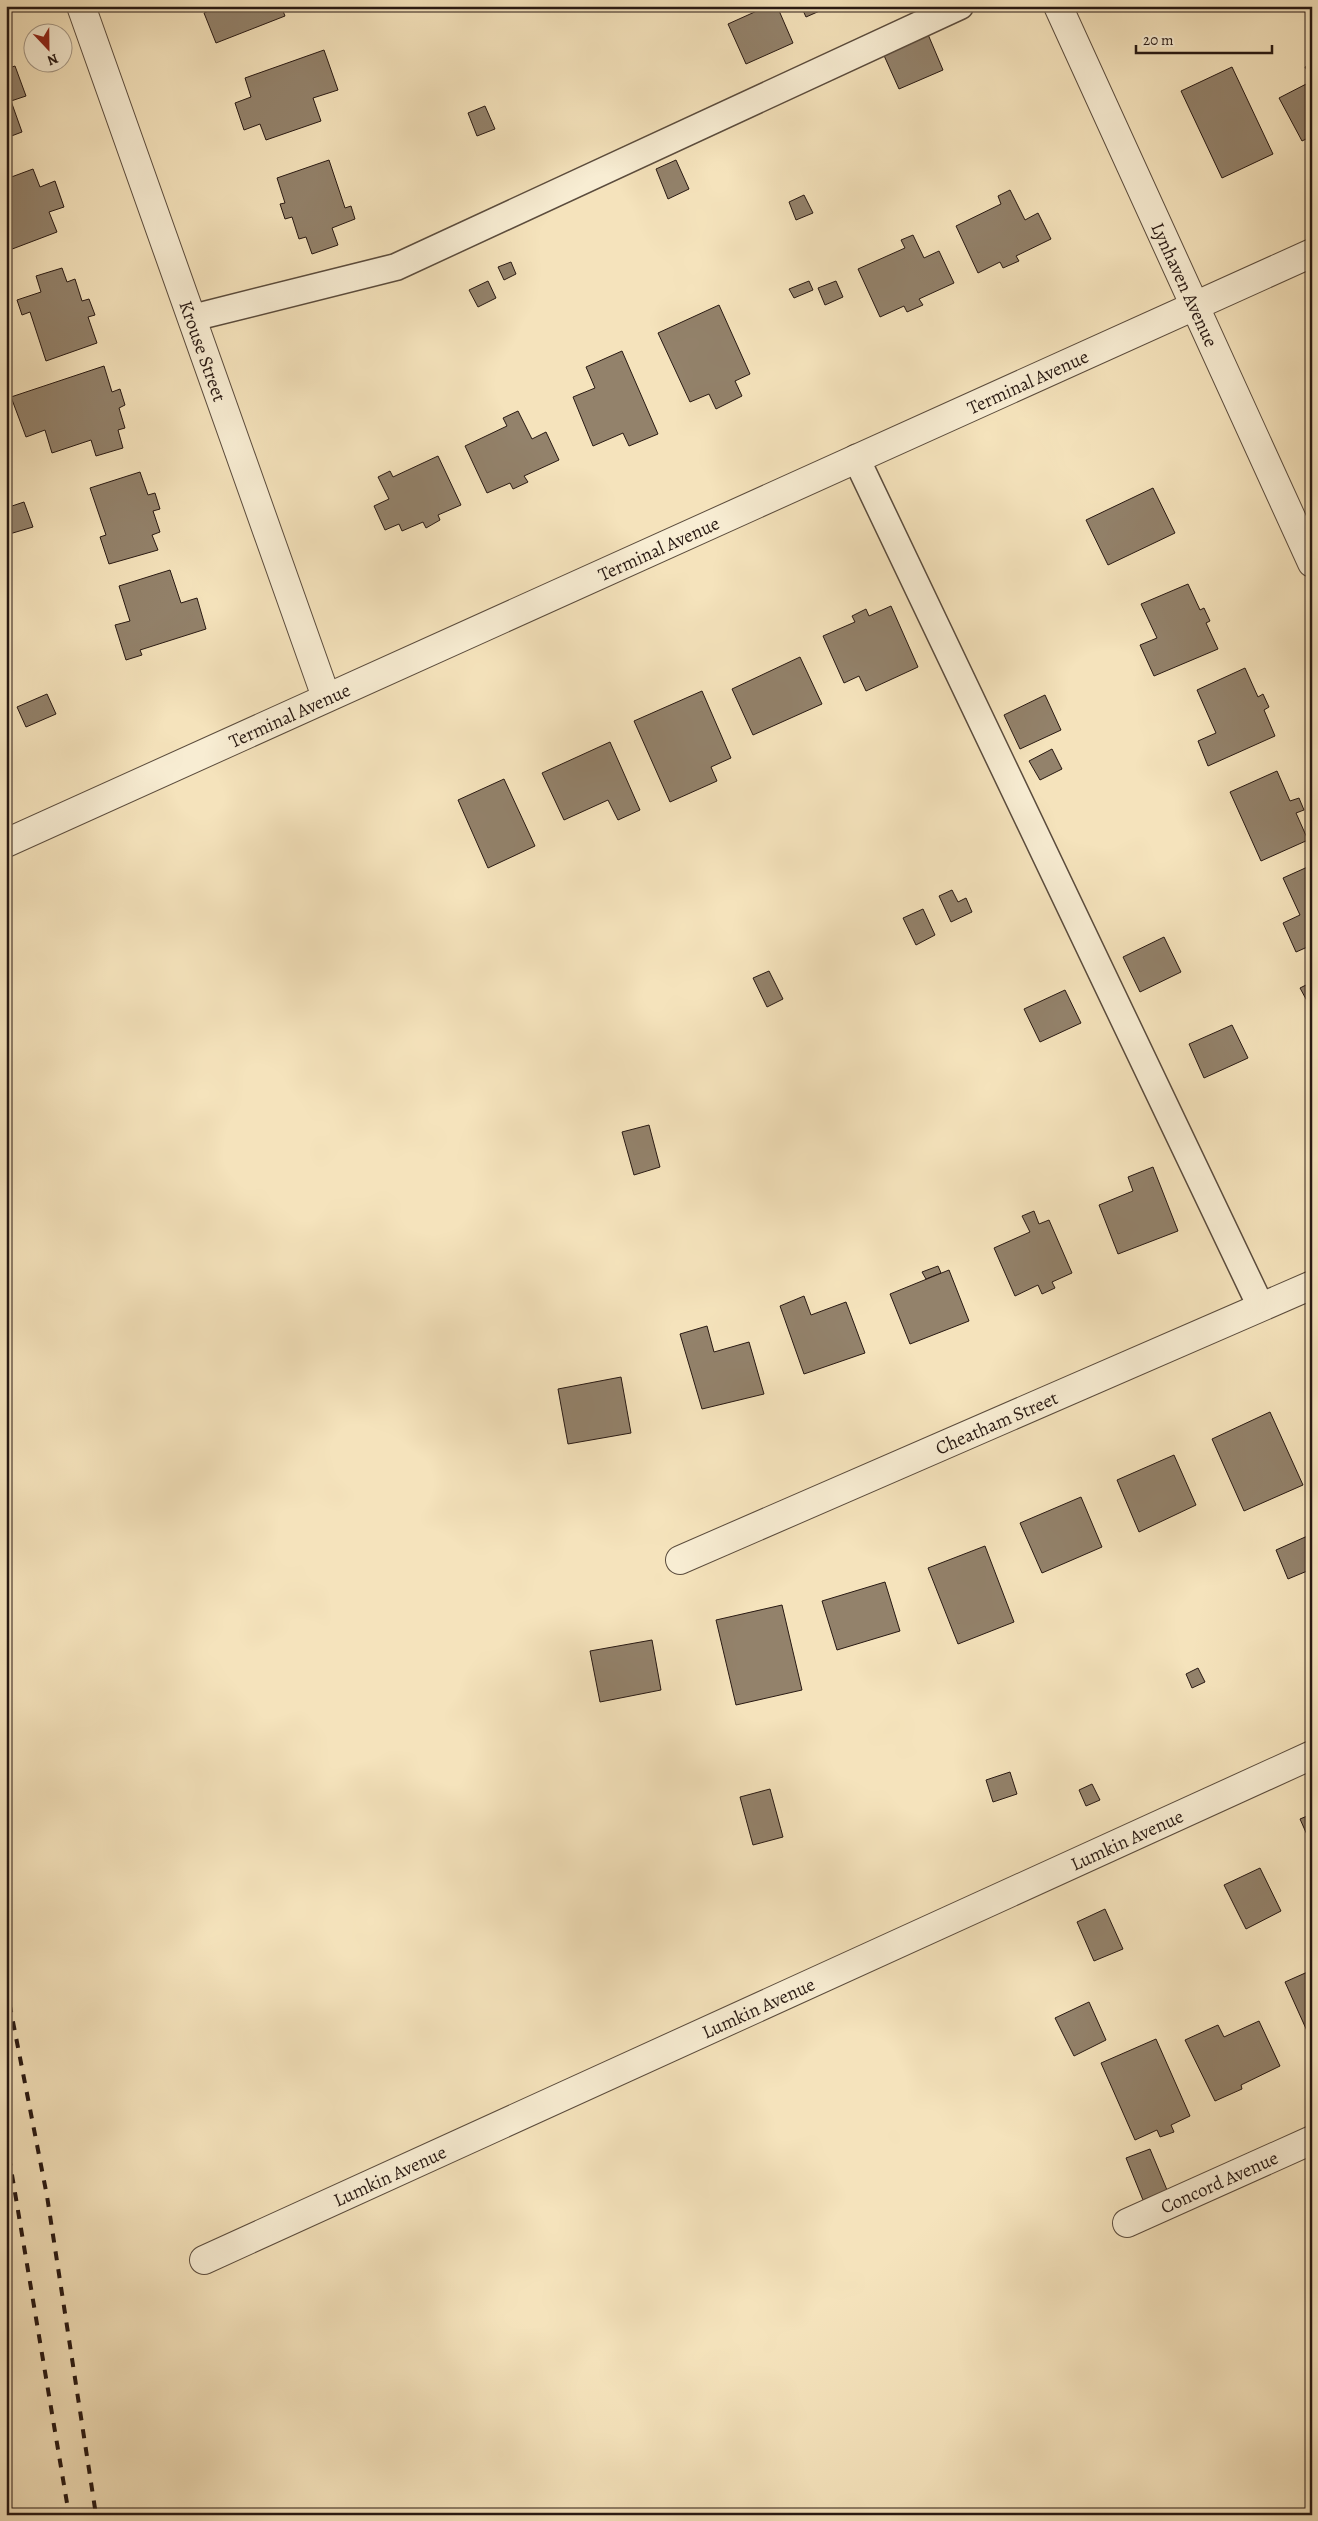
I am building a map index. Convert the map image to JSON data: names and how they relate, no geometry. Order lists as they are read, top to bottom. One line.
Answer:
{"streets":{"street":["Lynhaven Avenue","Krouse Street","Terminal Avenue","Cheatham Street","Lumkin Avenue","Concord Avenue"]},"crossings":[["Lynhaven Avenue","Terminal Avenue"],["Krouse Street","Terminal Avenue"]],"scale_bar":"20 m","north":"bottom"}
